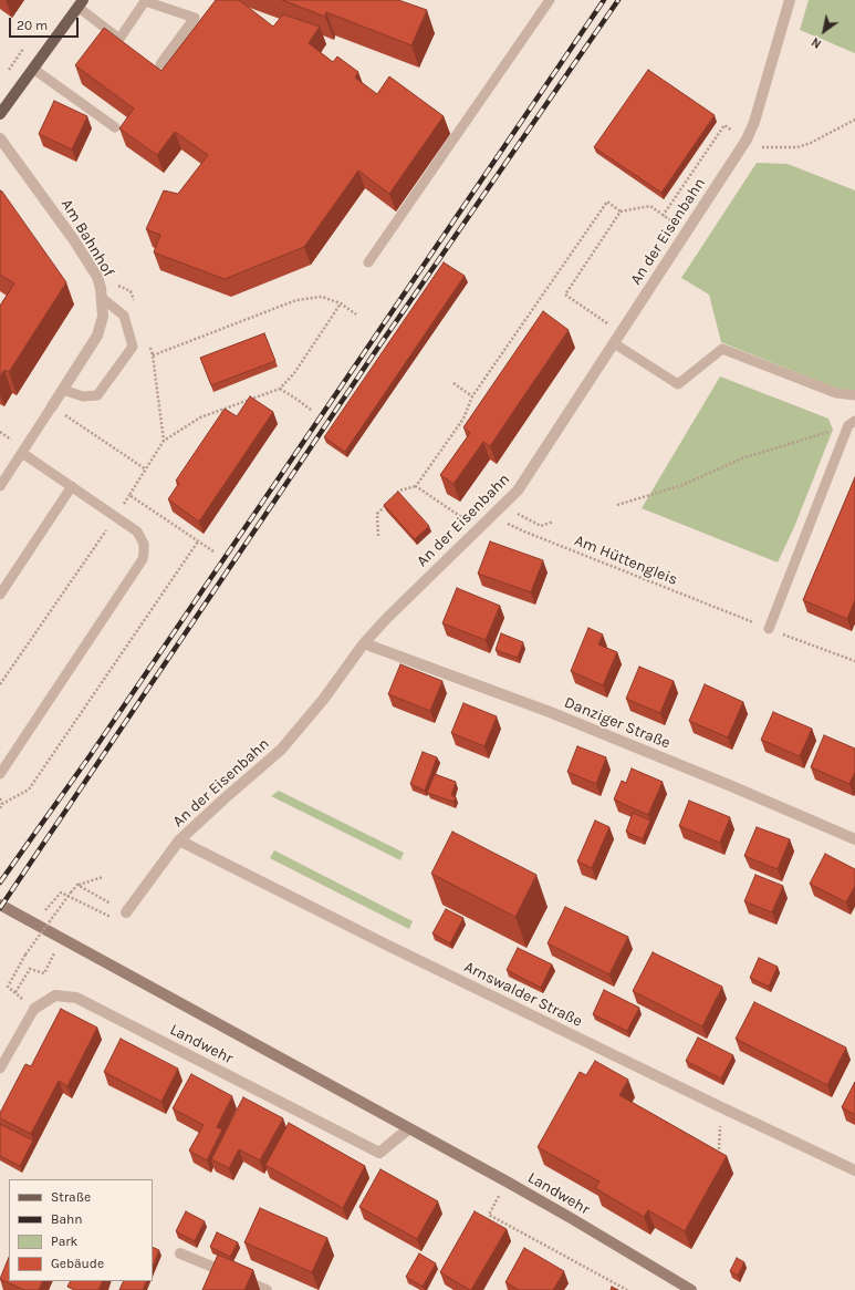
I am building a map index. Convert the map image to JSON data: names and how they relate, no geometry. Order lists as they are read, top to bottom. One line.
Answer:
{"streets":{"street":["An der Eisenbahn","Am Bahnhof","Danziger Straße","Arnswalder Straße","Landwehr"],"path":["Am Hüttengleis"]},"crossings":[["An der Eisenbahn","Am Hüttengleis"],["An der Eisenbahn","Danziger Straße"],["An der Eisenbahn","Arnswalder Straße"]],"legend":["Straße","Bahn","Park","Gebäude"],"scale_bar":"20 m","north":"bottom left"}
